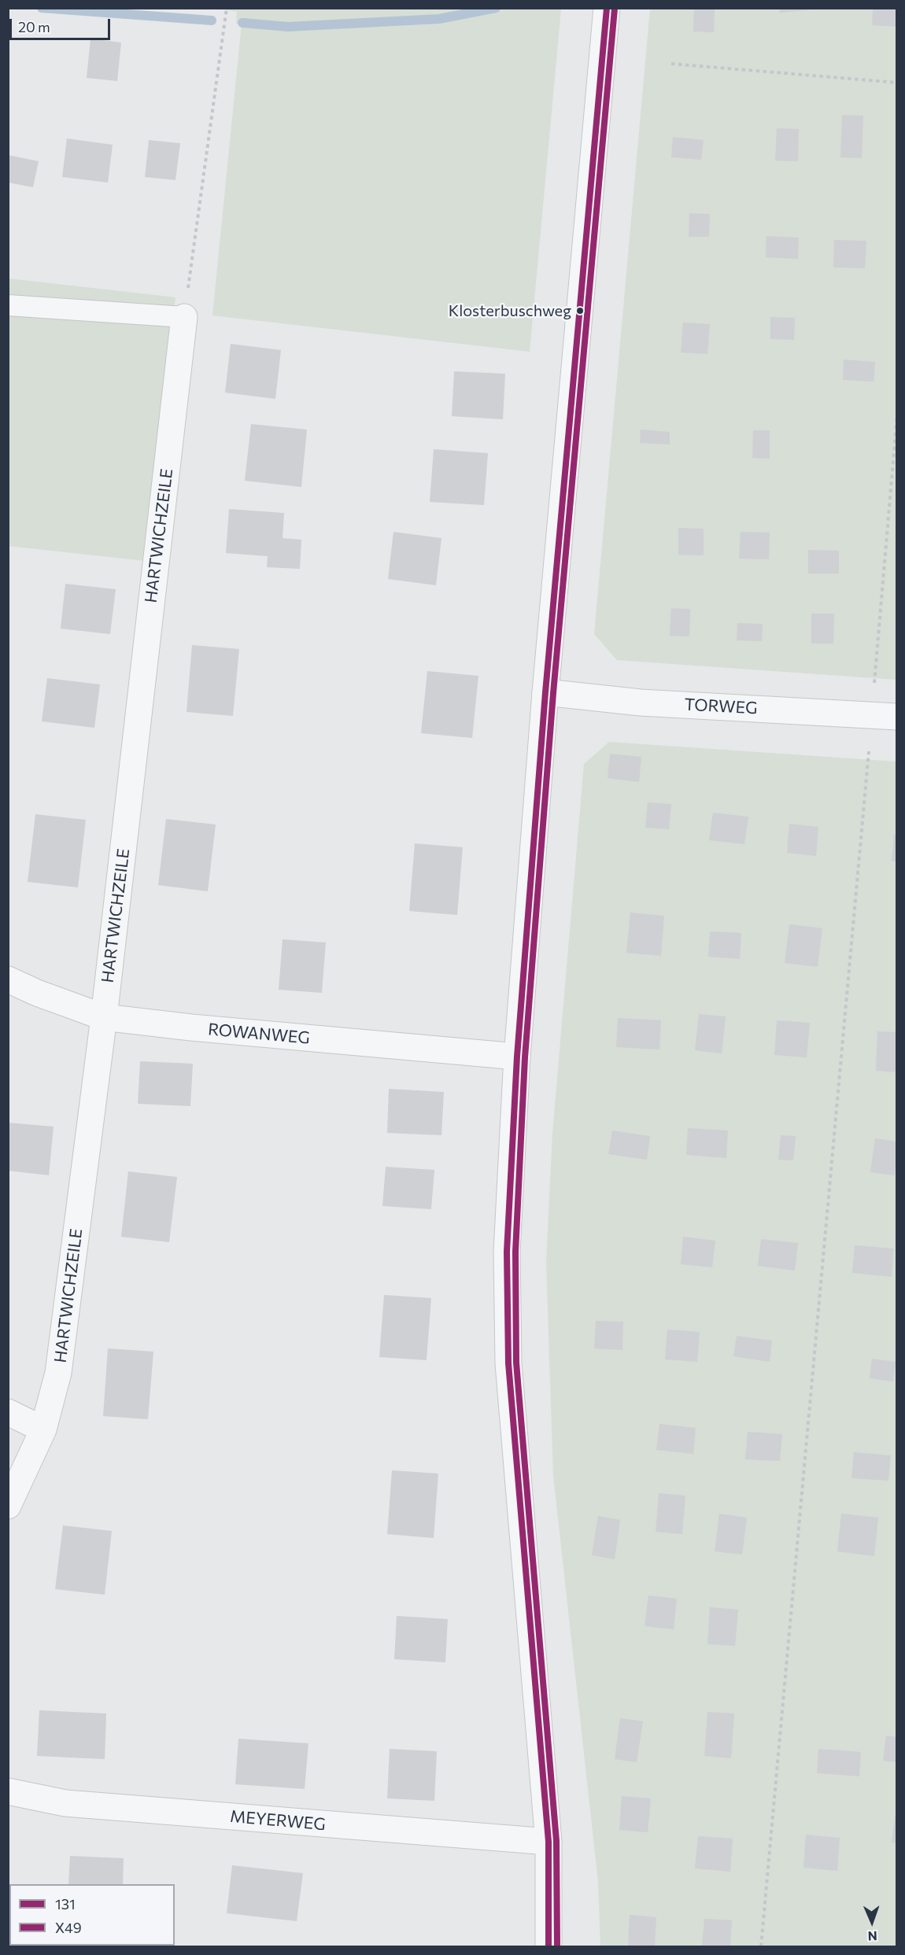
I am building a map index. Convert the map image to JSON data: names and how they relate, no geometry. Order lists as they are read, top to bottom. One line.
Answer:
{"streets":{"street":["HARTWICHZEILE","TORWEG","ROWANWEG","MEYERWEG"]},"crossings":[["HARTWICHZEILE","ROWANWEG"]],"places":["Klosterbuschweg"],"lines":["transit line 131","transit line X49"],"legend":["131","X49"],"scale_bar":"20 m","north":"bottom"}
